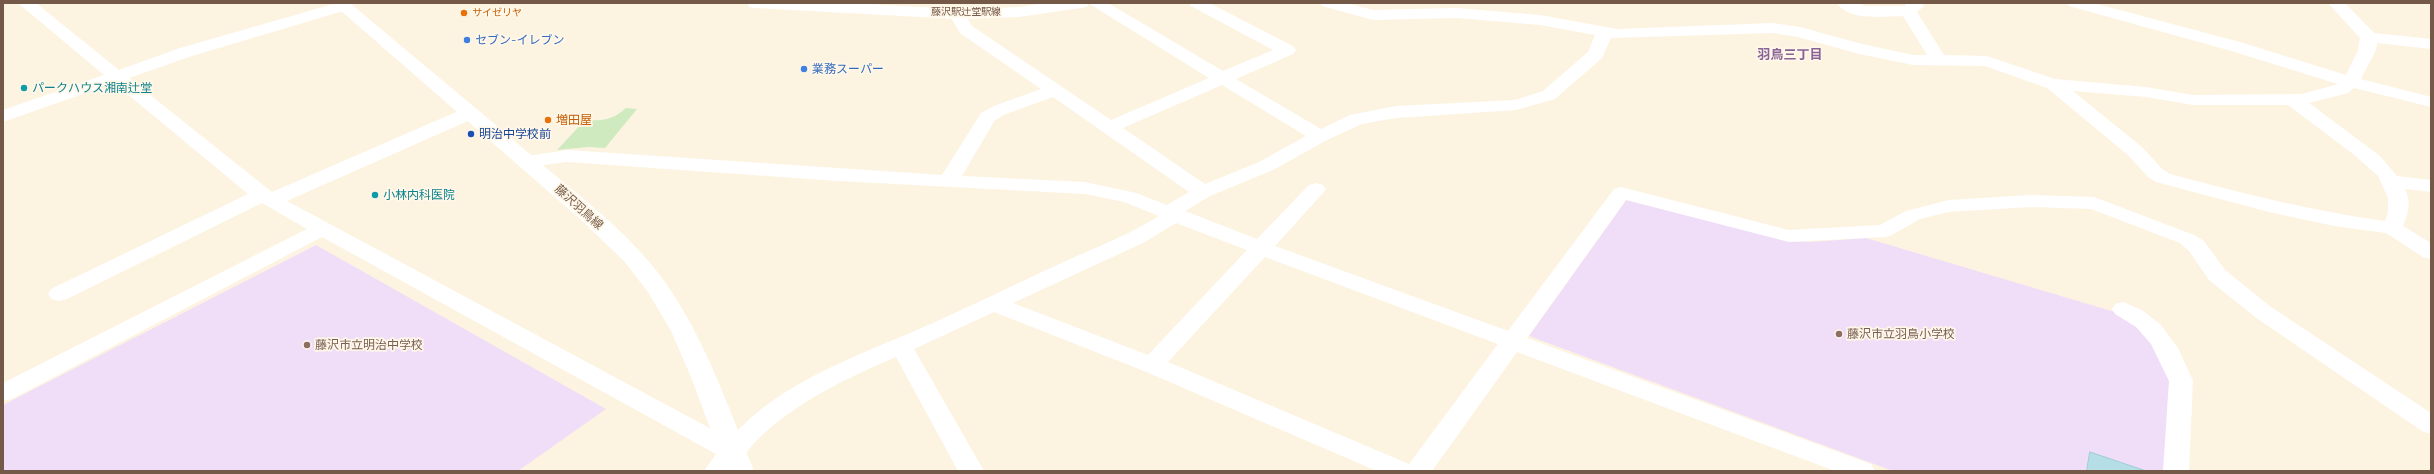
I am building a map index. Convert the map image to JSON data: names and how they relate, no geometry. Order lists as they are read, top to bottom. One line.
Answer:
{"streets":{"street":["藤沢駅辻堂駅線","藤沢羽鳥線"]},"districts":["羽鳥三丁目"],"places":["サイゼリヤ","セブン-イレブン","業務スーパー","パークハウス湘南辻堂","増田屋","明治中学校前","小林内科医院","藤沢市立羽鳥小学校","藤沢市立明治中学校"]}
